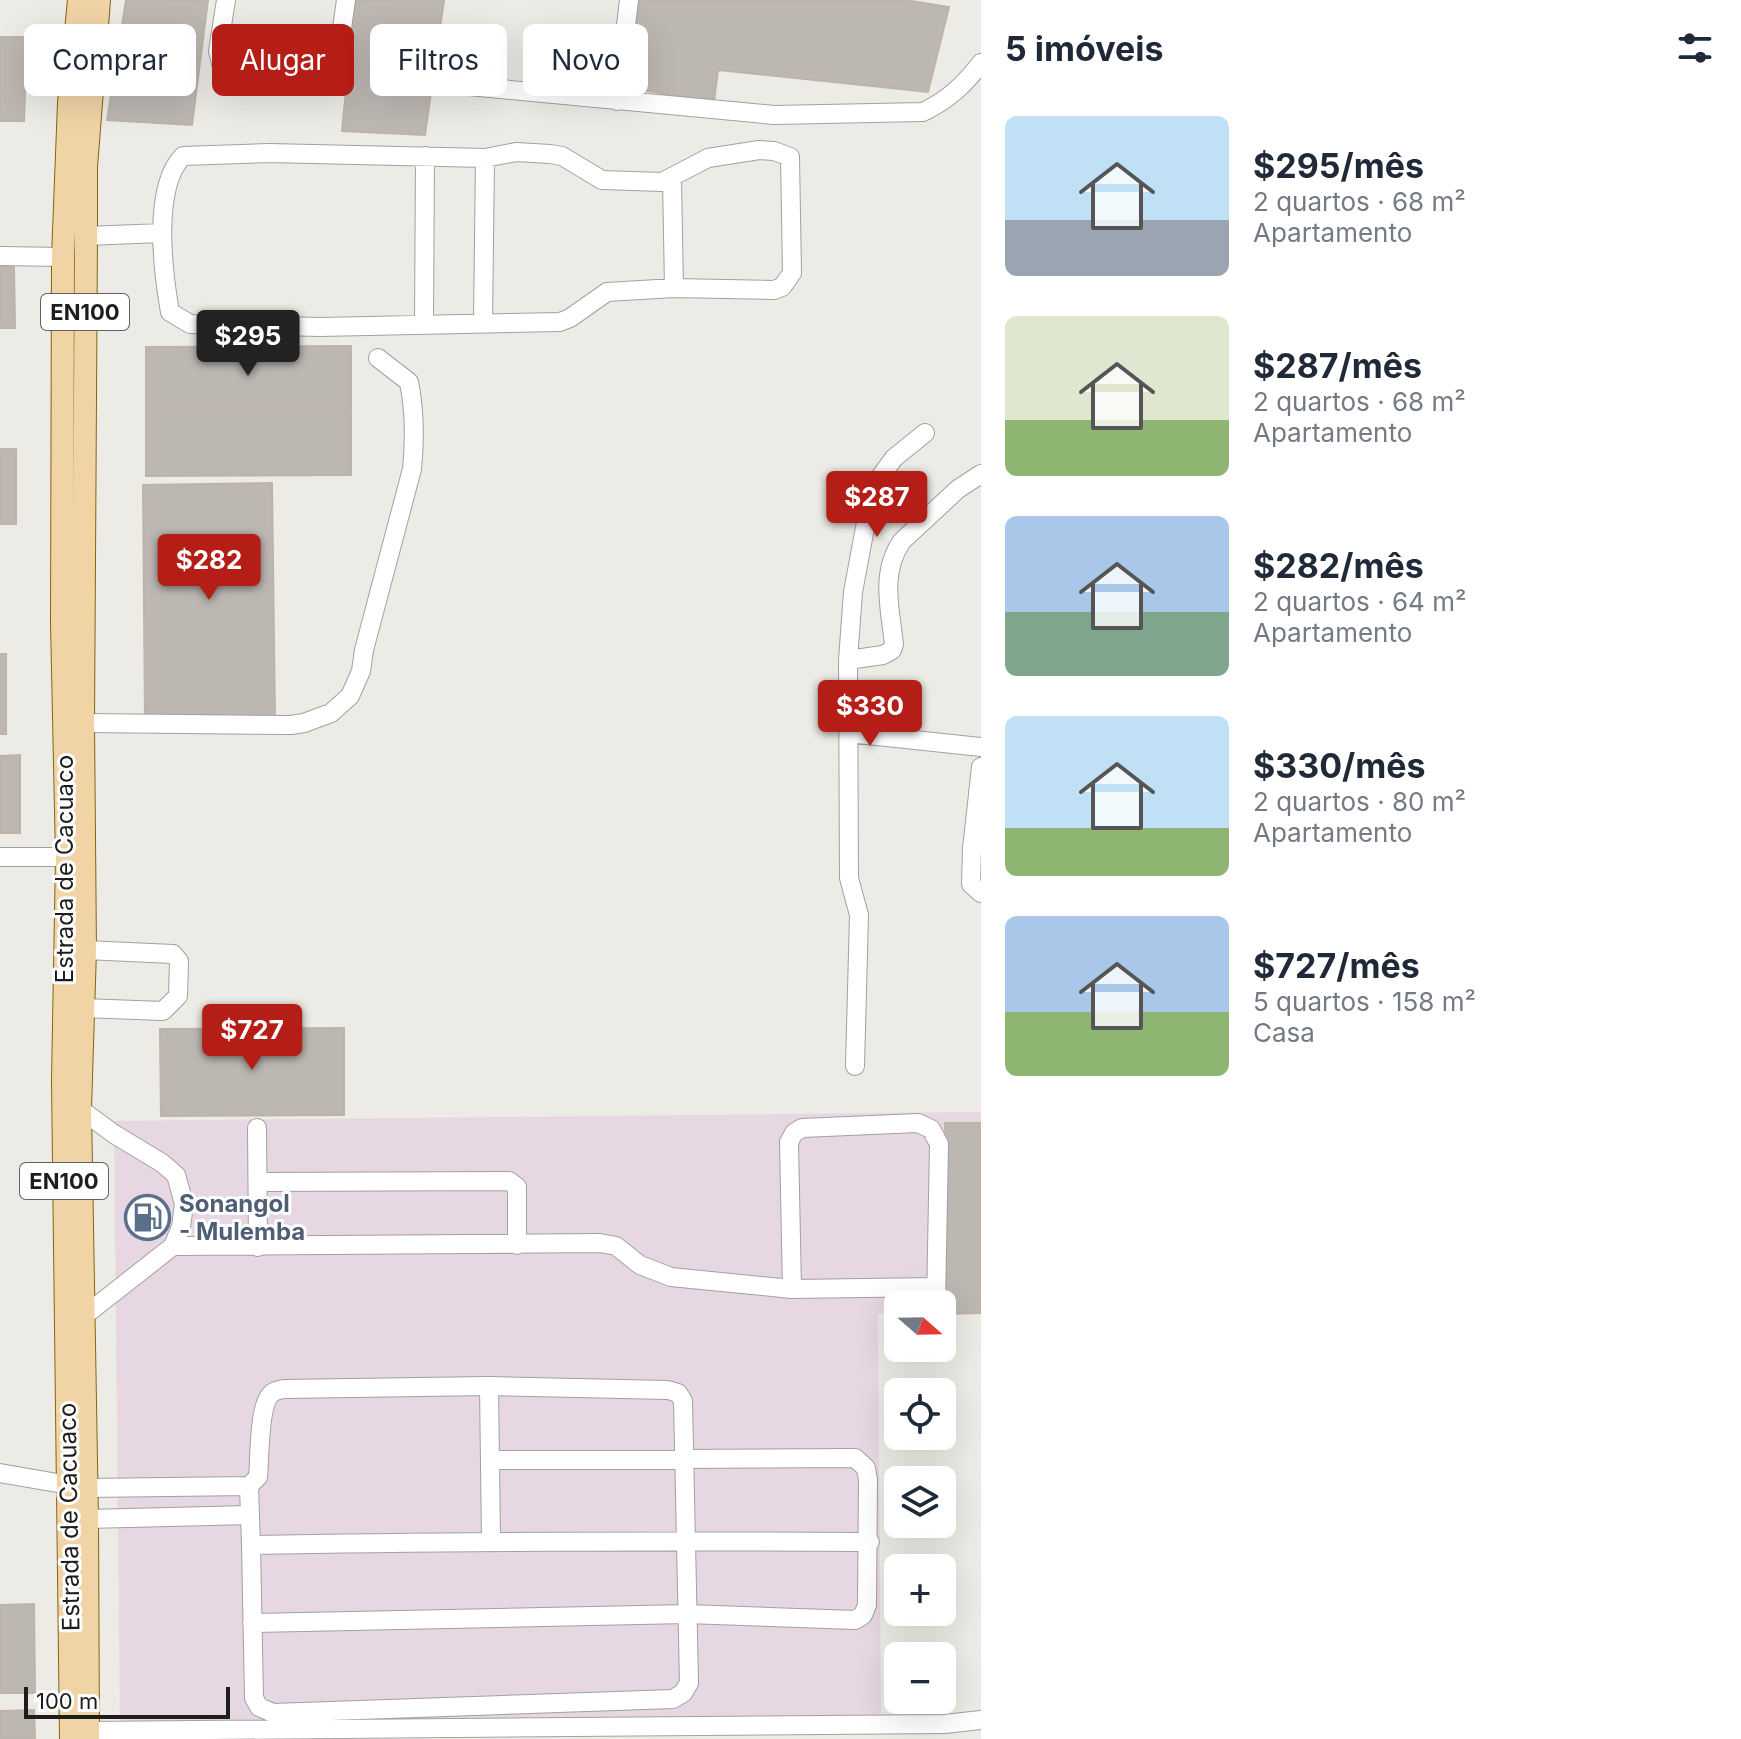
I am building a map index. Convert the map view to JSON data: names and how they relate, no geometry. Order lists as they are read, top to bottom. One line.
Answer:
{"streets":{"main road":["EN100","Estrada de Cacuaco"]},"places":{"fuel station":["Sonangol - Mulemba"]},"scale_bar":"100 m","north":"right","page":{"heading":"5 imóveis","chip":["Comprar","Alugar","Filtros","Novo"],"list":[{"name":"$295/mês","note":"2 quartos · 68 m² · Apartamento"},{"name":"$287/mês","note":"2 quartos · 68 m² · Apartamento"},{"name":"$282/mês","note":"2 quartos · 64 m² · Apartamento"},{"name":"$330/mês","note":"2 quartos · 80 m² · Apartamento"},{"name":"$727/mês","note":"5 quartos · 158 m² · Casa"}],"price":["$295","$287","$282","$330","$727"],"map_buttons":["+","−"],"scale":"100 m"}}
